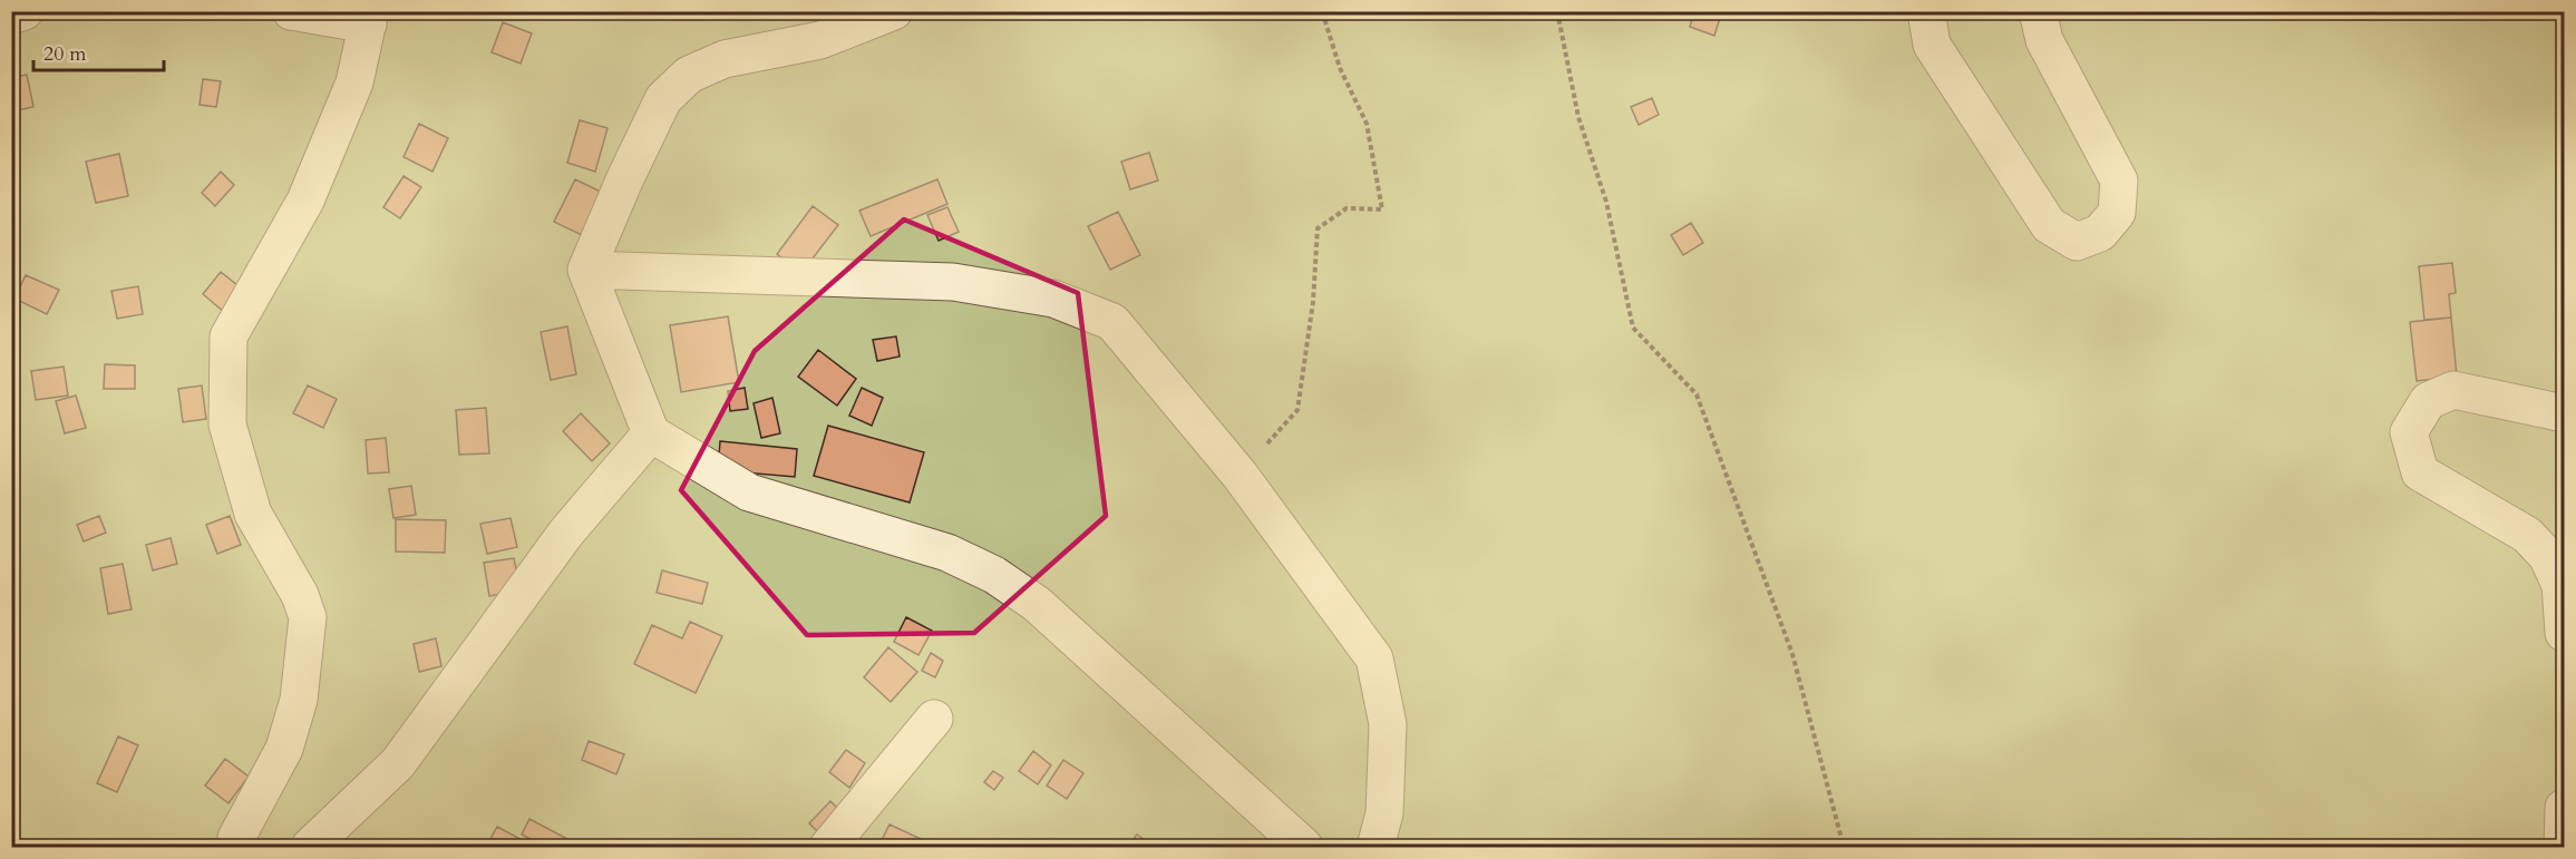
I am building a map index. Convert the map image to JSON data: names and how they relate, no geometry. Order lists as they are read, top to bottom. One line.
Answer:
{"scale_bar":"20 m"}
